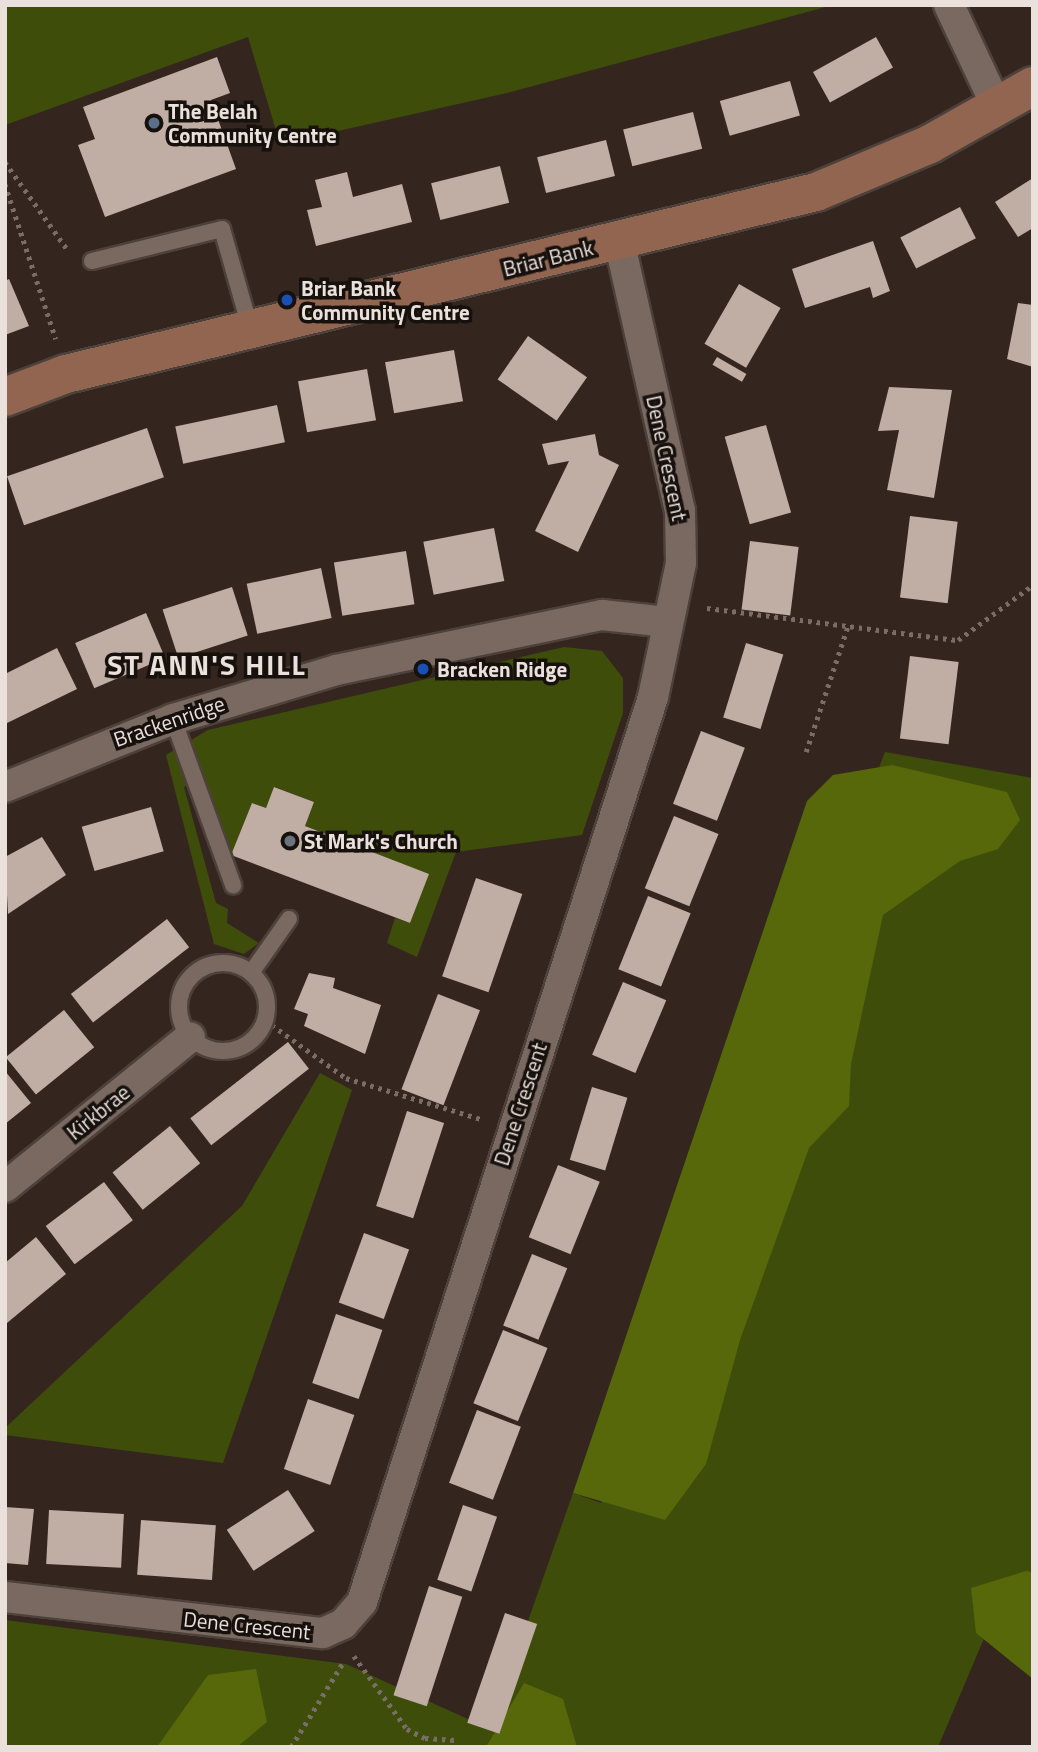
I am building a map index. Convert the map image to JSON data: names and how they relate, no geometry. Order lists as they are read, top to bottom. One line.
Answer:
{"streets":{"street":["Briar Bank","Dene Crescent","Brackenridge","Kirkbrae"]},"crossings":[["Briar Bank","Dene Crescent"],["Dene Crescent","Brackenridge"]],"districts":["ST ANN'S HILL"],"places":["The Belah Community Centre","Briar Bank Community Centre","Bracken Ridge","St Mark's Church"]}
